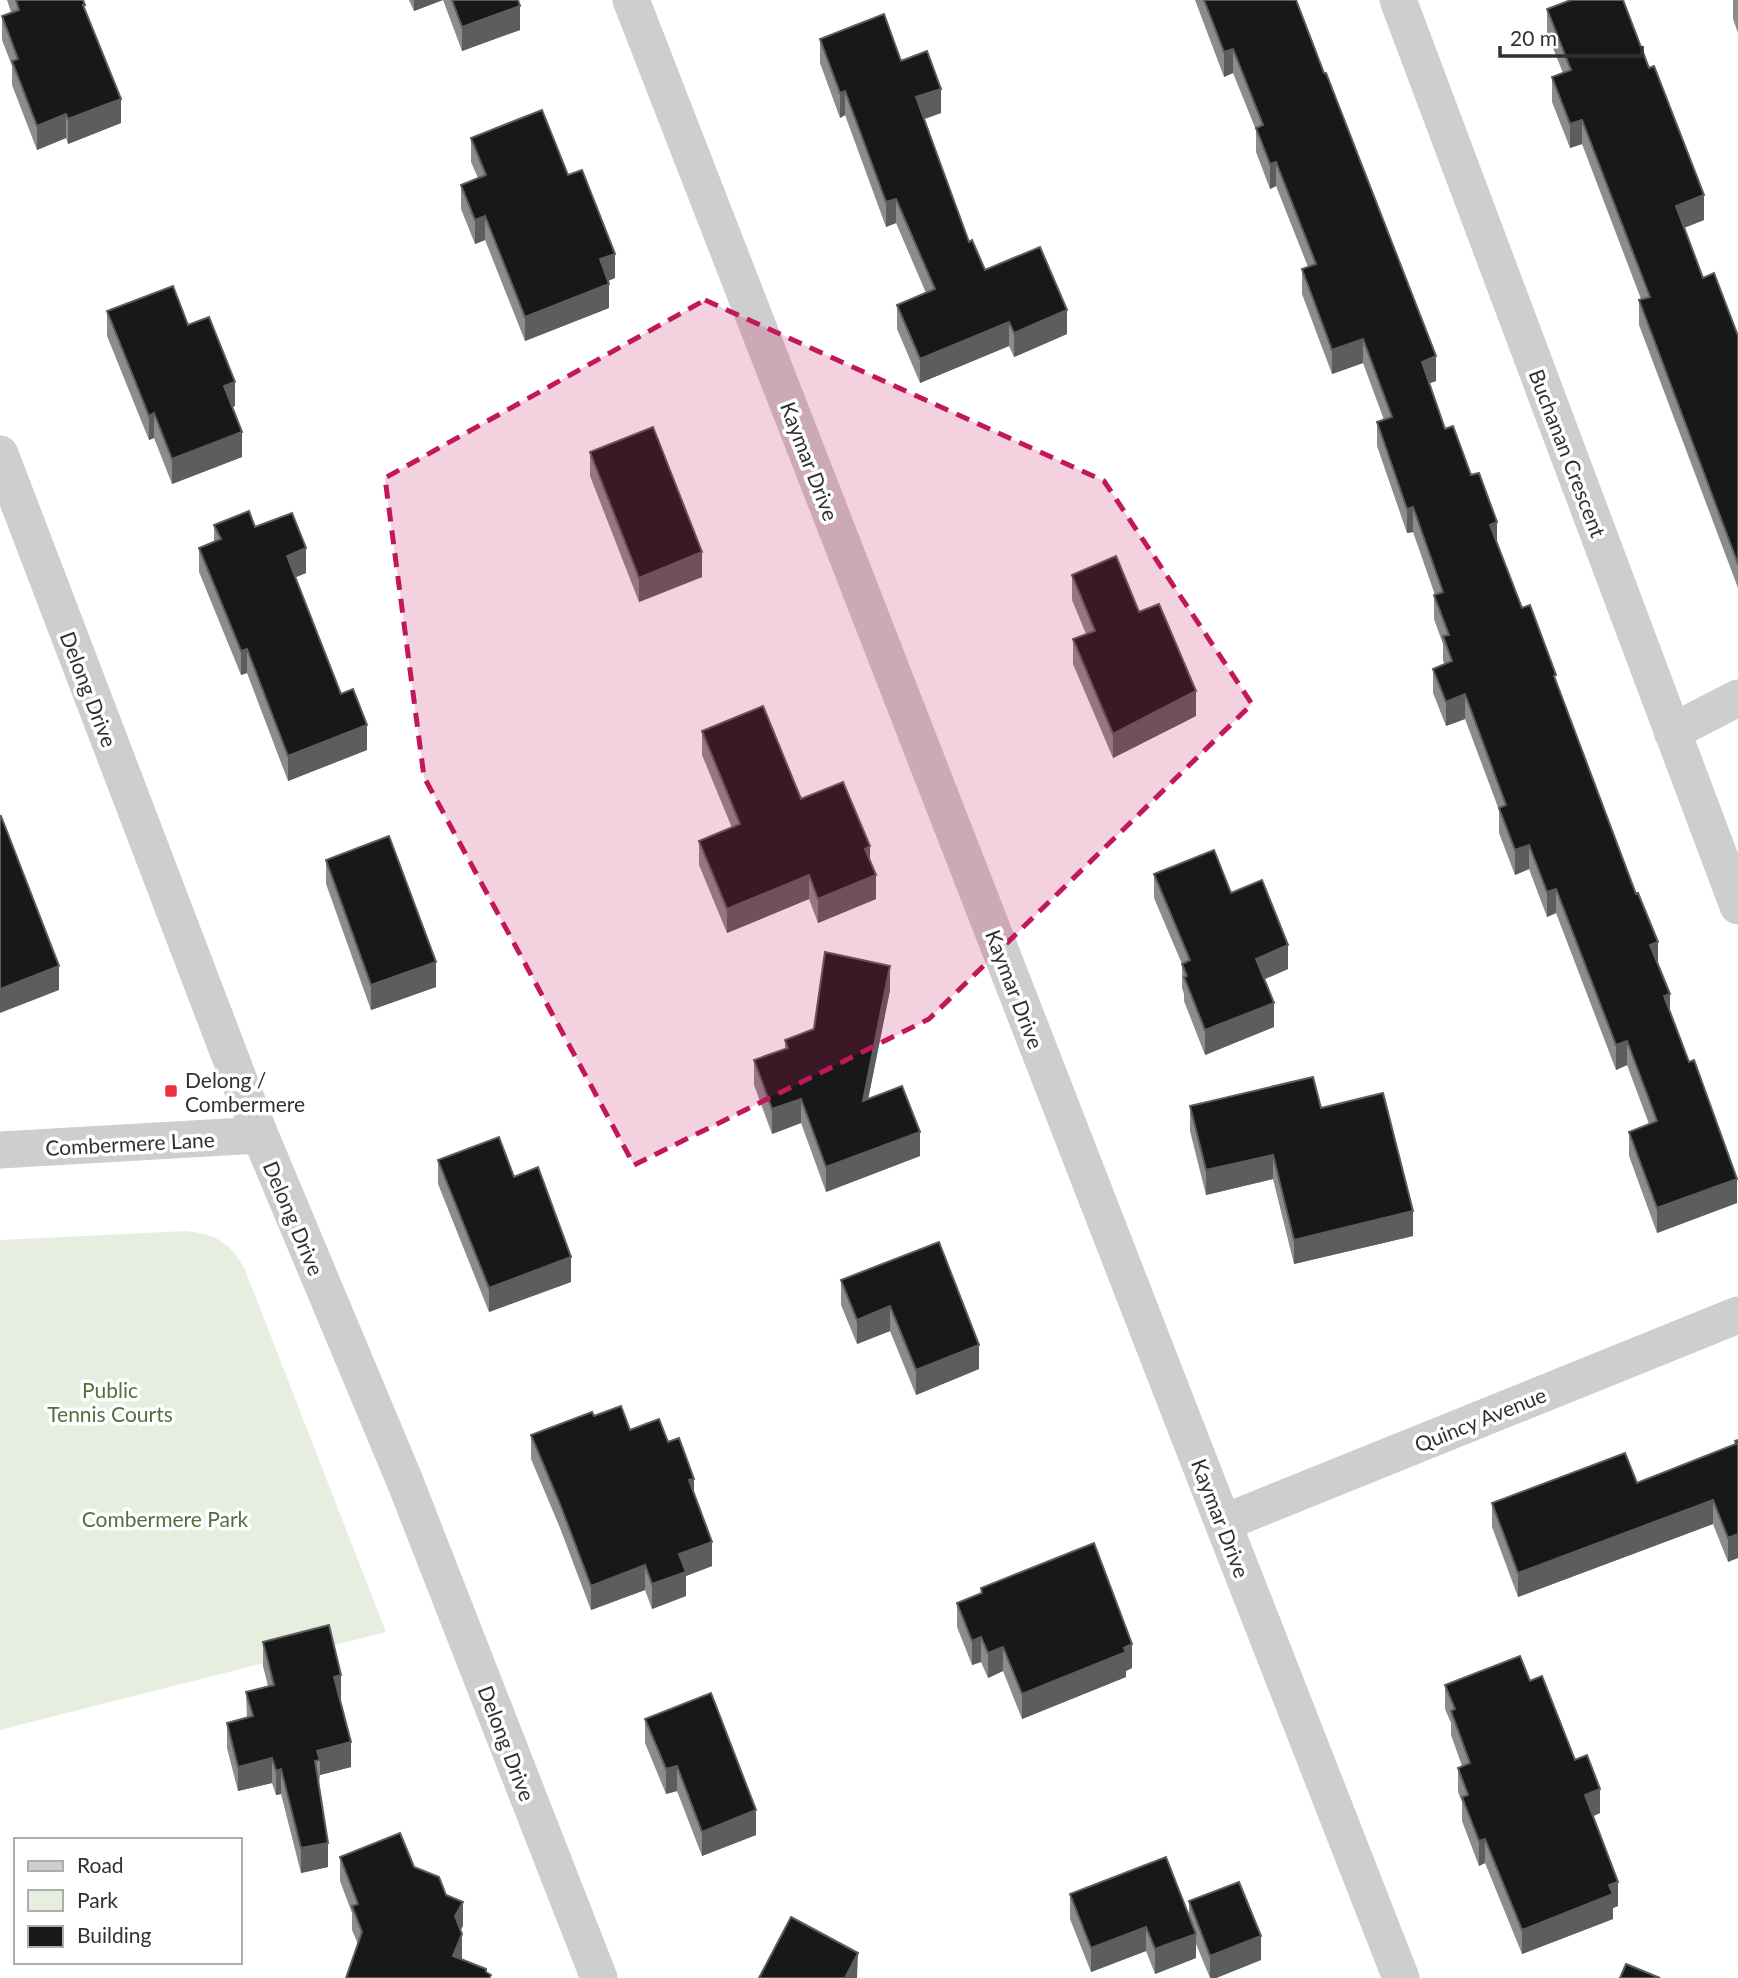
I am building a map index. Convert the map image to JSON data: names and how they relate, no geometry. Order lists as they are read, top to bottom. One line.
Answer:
{"streets":{"street":["Buchanan Crescent","Kaymar Drive","Delong Drive","Combermere Lane","Quincy Avenue"]},"crossings":[["Kaymar Drive","Quincy Avenue"],["Delong Drive","Combermere Lane"]],"parks":["Public Tennis Courts","Combermere Park"],"places":{"transit":["Delong / Combermere"]},"legend":["Road","Park","Building"],"scale_bar":"20 m"}
